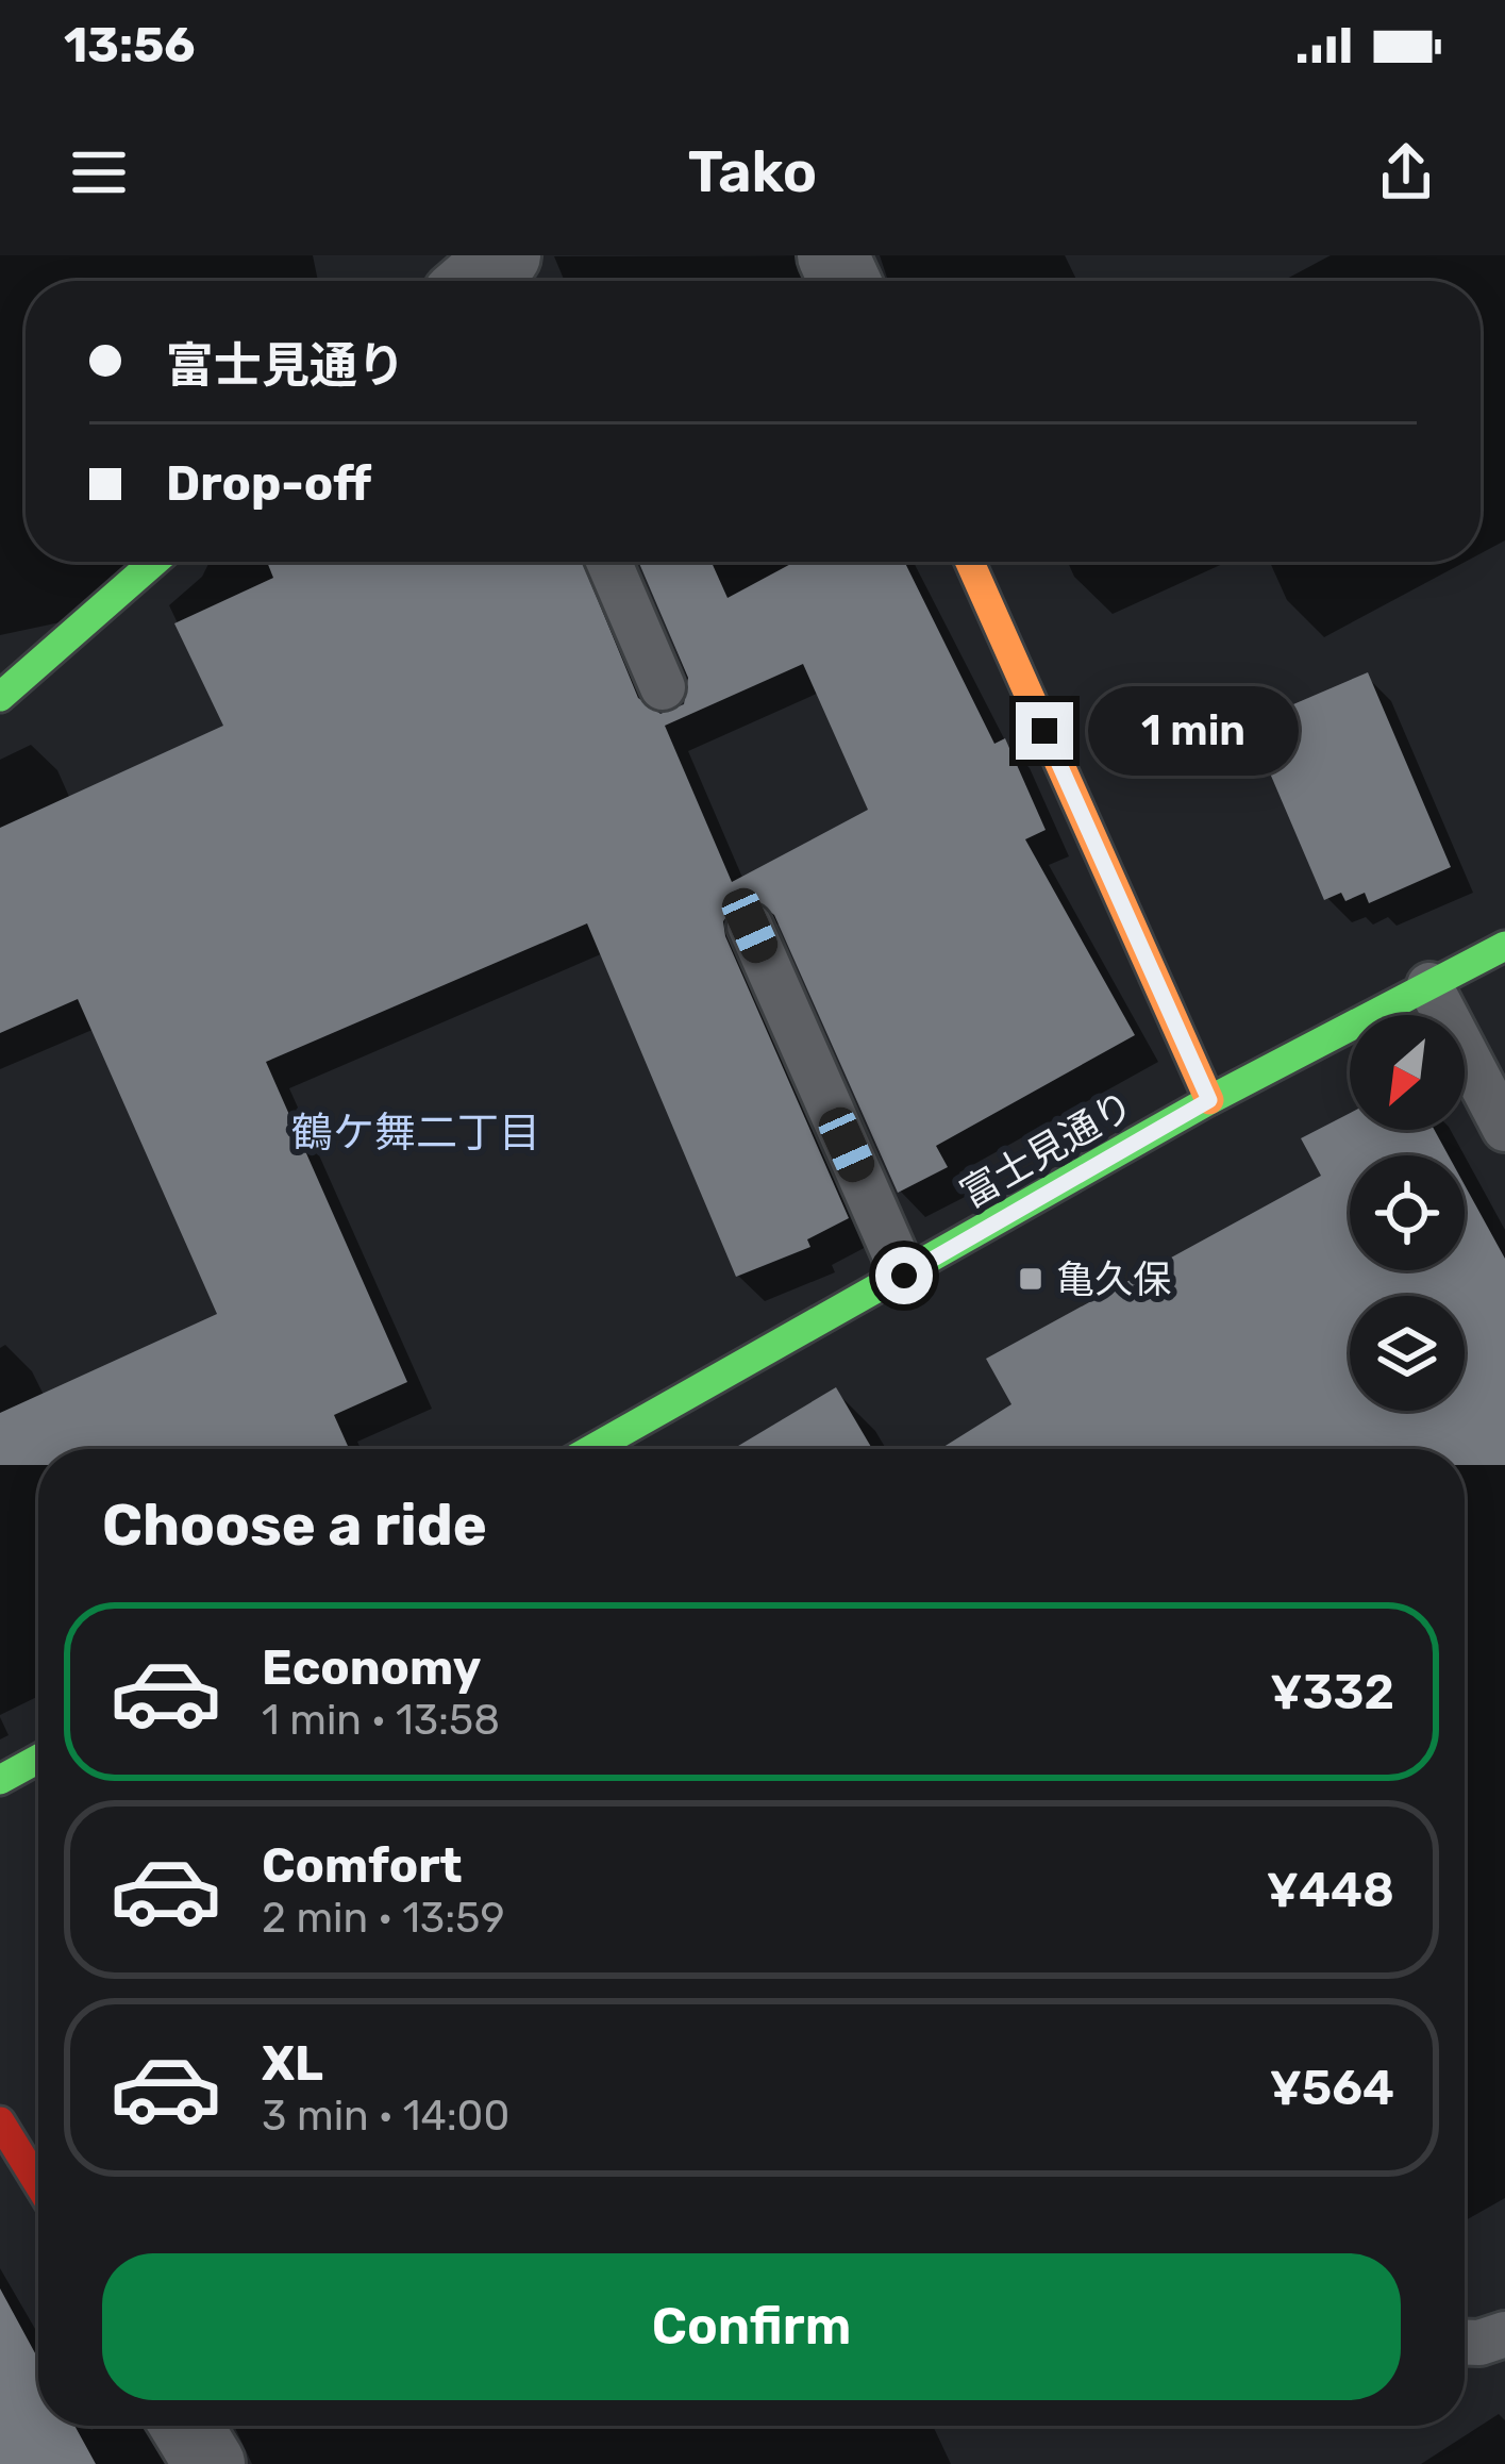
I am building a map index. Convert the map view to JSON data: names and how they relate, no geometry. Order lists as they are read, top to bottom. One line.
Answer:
{"streets":{"main road":["富士見通り"]},"districts":["鶴ケ舞二丁目"],"places":{"transit":["亀久保"]},"north":"bottom left","page":{"status":"13:56","header":"Tako","banner":["富士見通り","Drop-off"],"bubble":"1 min","heading":"Choose a ride","list":[{"name":"Economy","note":"1 min · 13:58","value":"¥332"},{"name":"Comfort","note":"2 min · 13:59","value":"¥448"},{"name":"XL","note":"3 min · 14:00","value":"¥564"}],"buttons":"Confirm"}}
